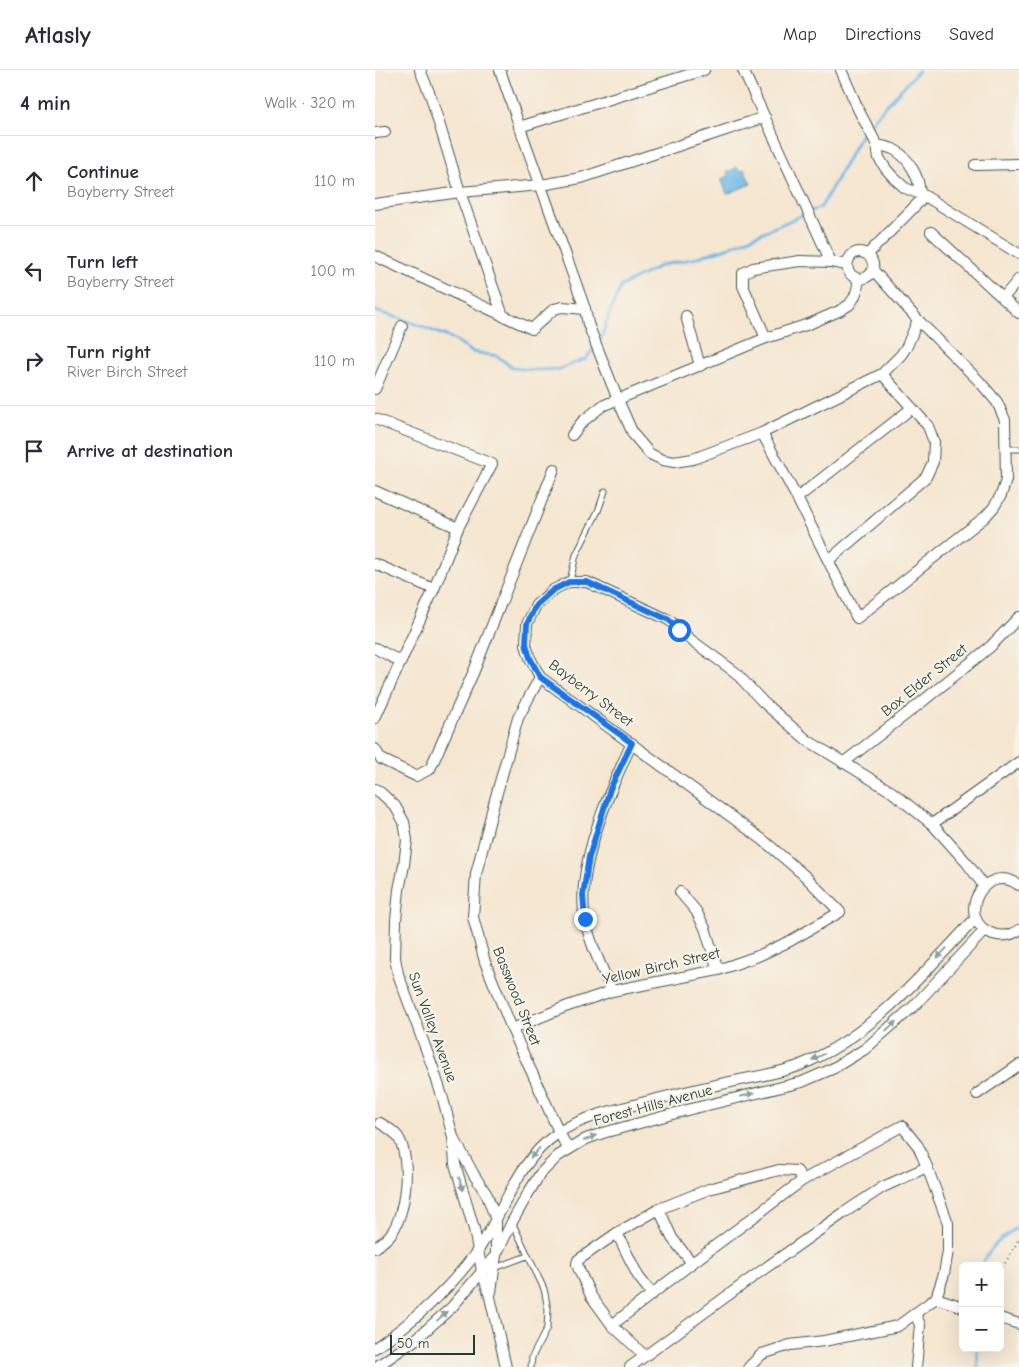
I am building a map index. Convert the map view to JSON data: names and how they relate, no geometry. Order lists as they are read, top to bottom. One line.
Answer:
{"streets":{"street":["Box Elder Street","Bayberry Street","Yellow Birch Street","Basswood Street","Sun Valley Avenue","Forest Hills Avenue"]},"crossings":[["Bayberry Street","Yellow Birch Street"],["Bayberry Street","Basswood Street"],["Yellow Birch Street","Basswood Street"],["Basswood Street","Forest Hills Avenue"],["Sun Valley Avenue","Forest Hills Avenue"]],"scale_bar":"50 m","page":{"header":"Atlasly","nav":["Map","Directions","Saved"],"heading":["4 min","Walk · 320 m"],"list":[["Continue","Bayberry Street","110 m"],["Turn left","Bayberry Street","100 m"],["Turn right","River Birch Street","110 m"],"Arrive at destination"],"map_buttons":["+","−"],"scale":"50 m"}}
